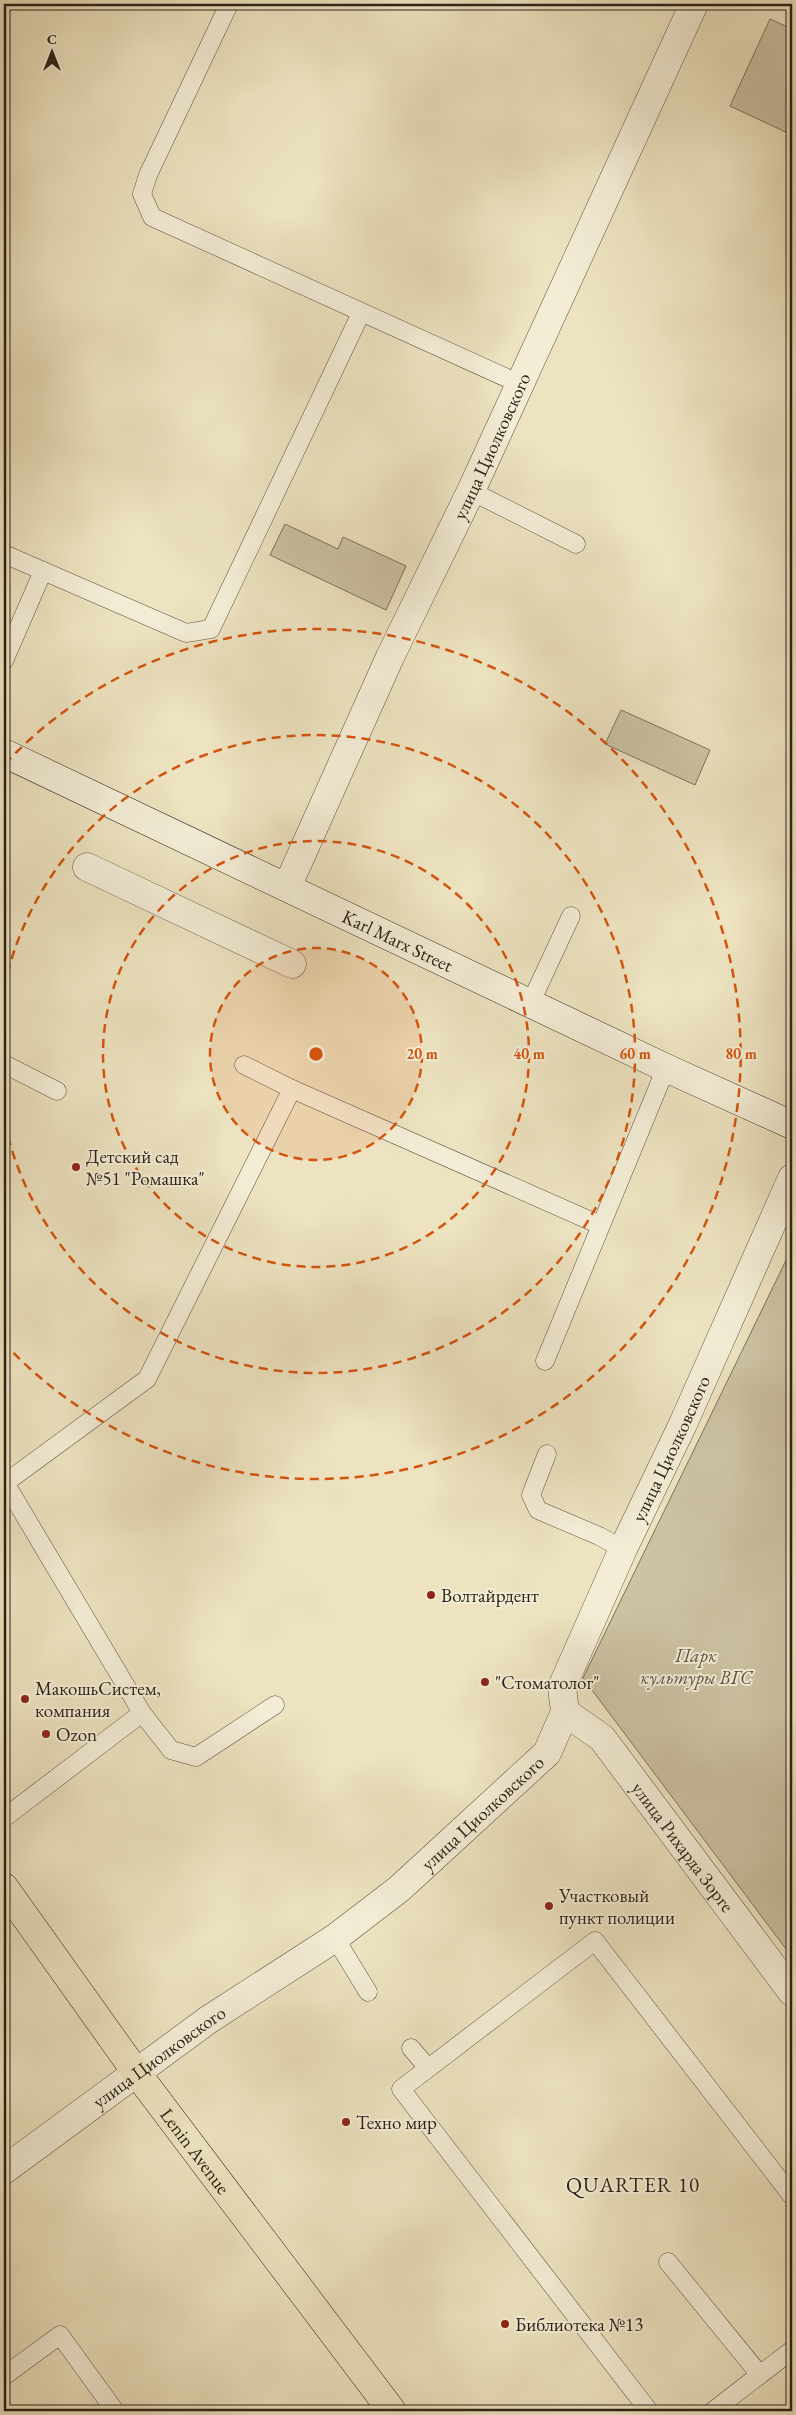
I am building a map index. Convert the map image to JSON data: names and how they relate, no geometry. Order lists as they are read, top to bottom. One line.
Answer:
{"streets":{"main road":["Lenin Avenue"],"street":["улица Циолковского","Karl Marx Street","улица Рихарда Зорге"]},"crossings":[["улица Циолковского","Karl Marx Street"],["улица Циолковского","улица Рихарда Зорге"],["улица Циолковского","Lenin Avenue"]],"districts":["QUARTER 10"],"parks":["Парк культуры ВГС"],"places":["Детский сад №51 \"Ромашка\"","Волтайрдент","\"Стоматолог\"","МакошьСистем, компания","Ozon","Участковый пункт полиции","Техно мир","Библиотека №13"],"north":"top","rings":["20 m","40 m","60 m","80 m"]}
